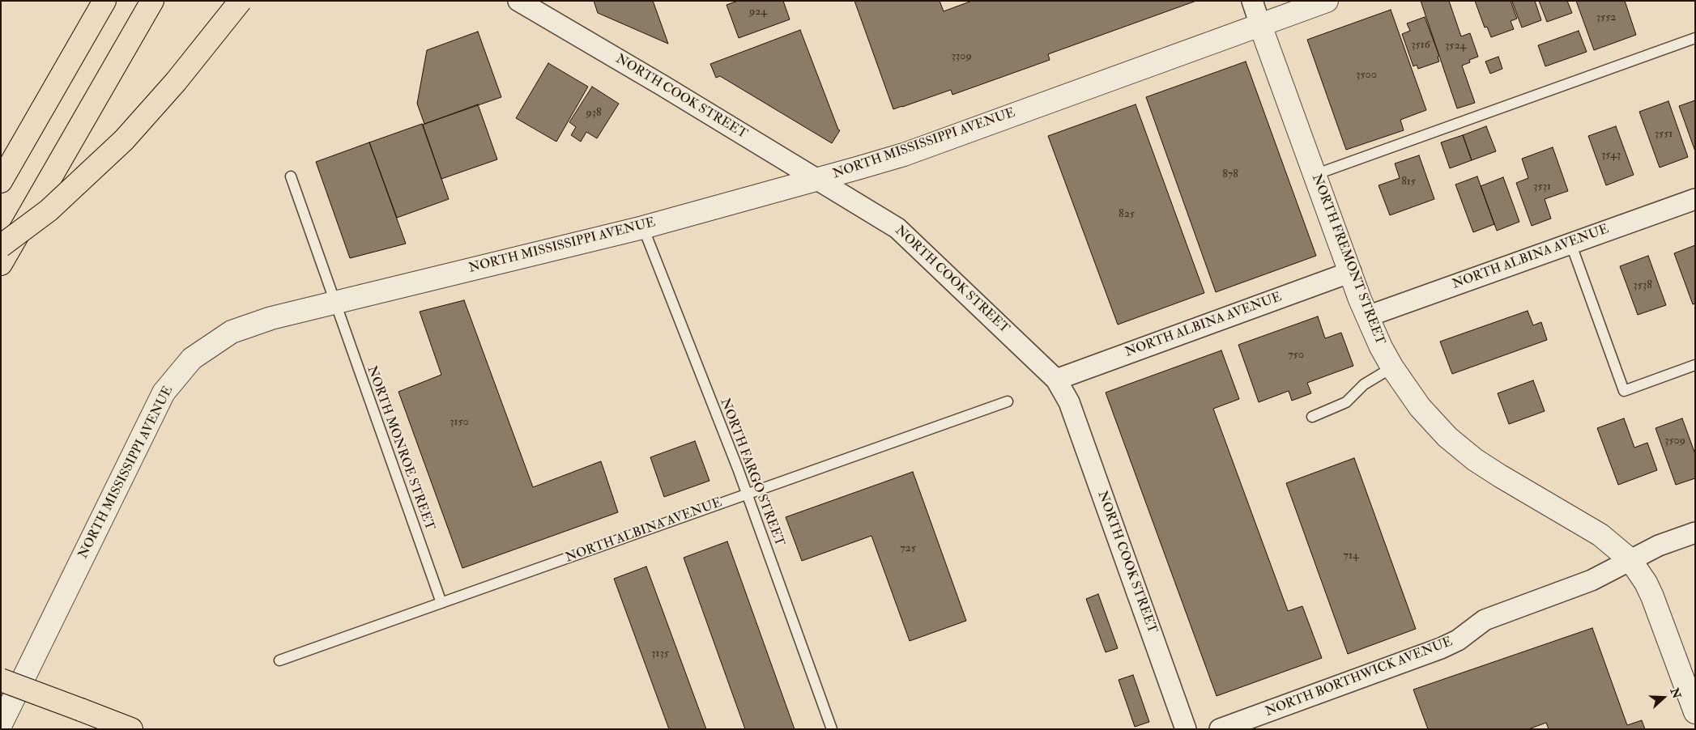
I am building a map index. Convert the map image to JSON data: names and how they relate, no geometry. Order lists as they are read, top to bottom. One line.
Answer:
{"streets":{"street":["NORTH COOK STREET","NORTH MISSISSIPPI AVENUE","NORTH ALBINA AVENUE","NORTH FREMONT STREET","NORTH BORTHWICK AVENUE"],"lane":["NORTH MONROE STREET","NORTH FARGO STREET"]},"crossings":[["NORTH COOK STREET","NORTH MISSISSIPPI AVENUE"],["NORTH COOK STREET","NORTH ALBINA AVENUE"],["NORTH MISSISSIPPI AVENUE","NORTH FREMONT STREET"],["NORTH MISSISSIPPI AVENUE","NORTH MONROE STREET"],["NORTH MISSISSIPPI AVENUE","NORTH FARGO STREET"],["NORTH ALBINA AVENUE","NORTH FREMONT STREET"],["NORTH ALBINA AVENUE","NORTH MONROE STREET"],["NORTH ALBINA AVENUE","NORTH FARGO STREET"],["NORTH FREMONT STREET","NORTH BORTHWICK AVENUE"]],"house_numbers":["924","3552","3516","3524","3309","3500","938","3551","3543","878","815","3531","825","3538","750","3150","3509","725","714","3135"],"north":"right"}
